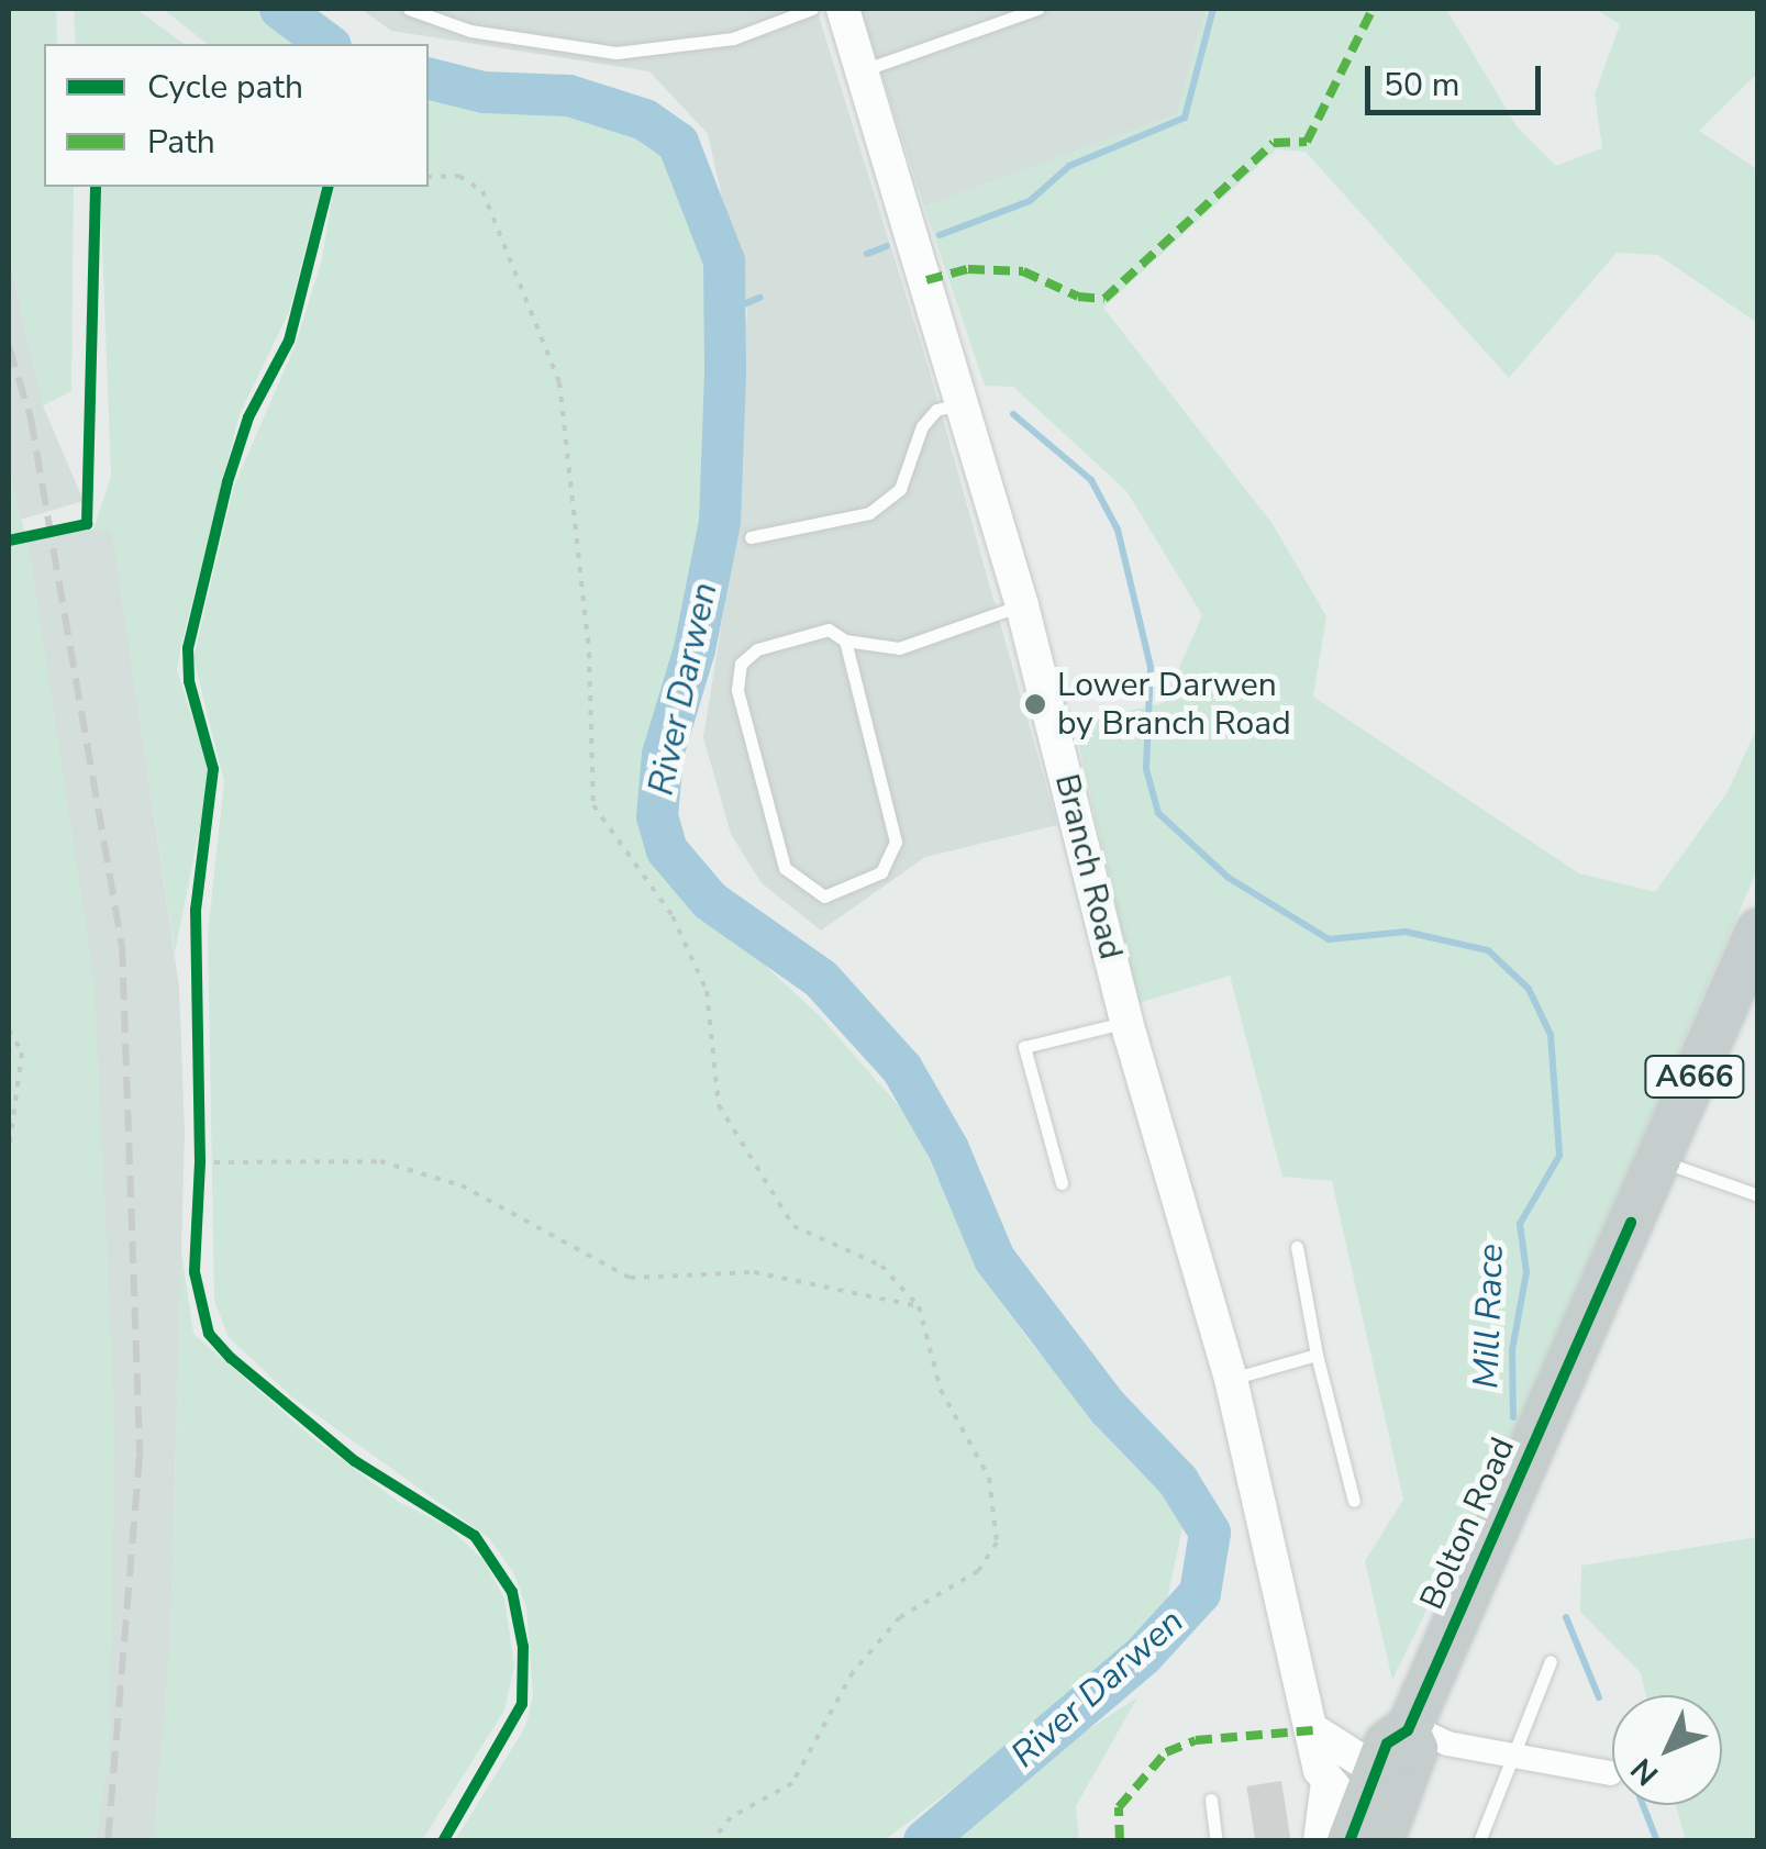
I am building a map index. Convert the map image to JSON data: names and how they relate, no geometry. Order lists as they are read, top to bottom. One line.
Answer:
{"streets":{"highway":["A666","Bolton Road"],"street":["Branch Road"]},"crossings":[["Branch Road","Bolton Road"]],"water":["River Darwen","Mill Race"],"places":["Lower Darwen by Branch Road"],"legend":["Cycle path","Path"],"scale_bar":"50 m","north":"bottom left"}
